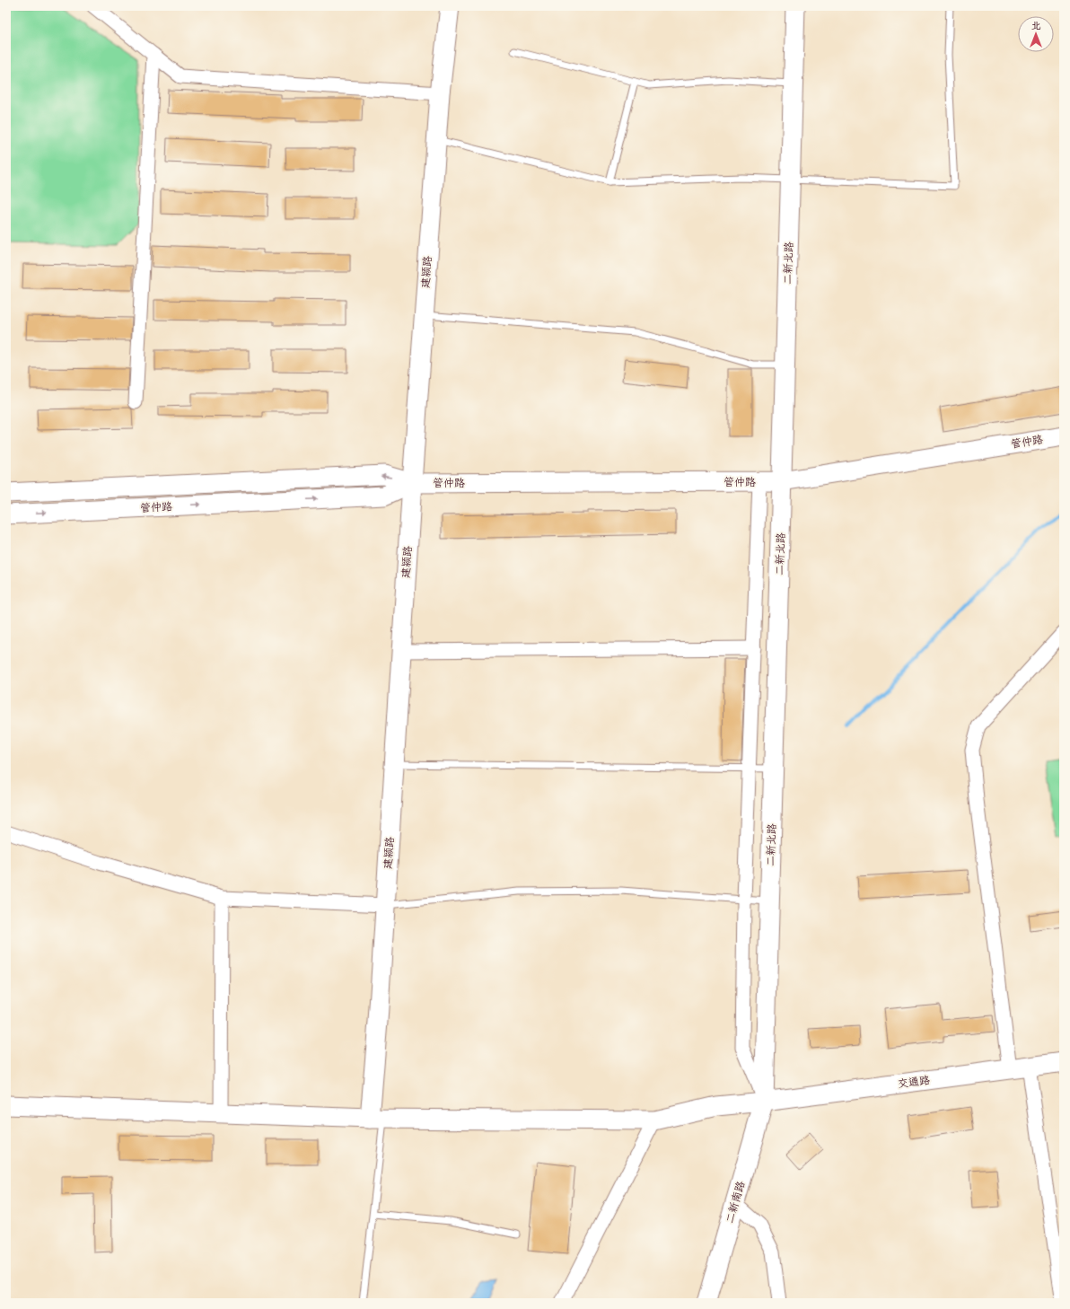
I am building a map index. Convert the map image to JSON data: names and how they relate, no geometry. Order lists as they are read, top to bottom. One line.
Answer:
{"streets":{"street":["二新北路","建颍路","管仲路","交通路","二新南路"]},"crossings":[["二新北路","管仲路"],["二新北路","交通路"],["二新北路","二新南路"],["建颍路","管仲路"],["建颍路","交通路"],["交通路","二新南路"]],"north":"top"}
